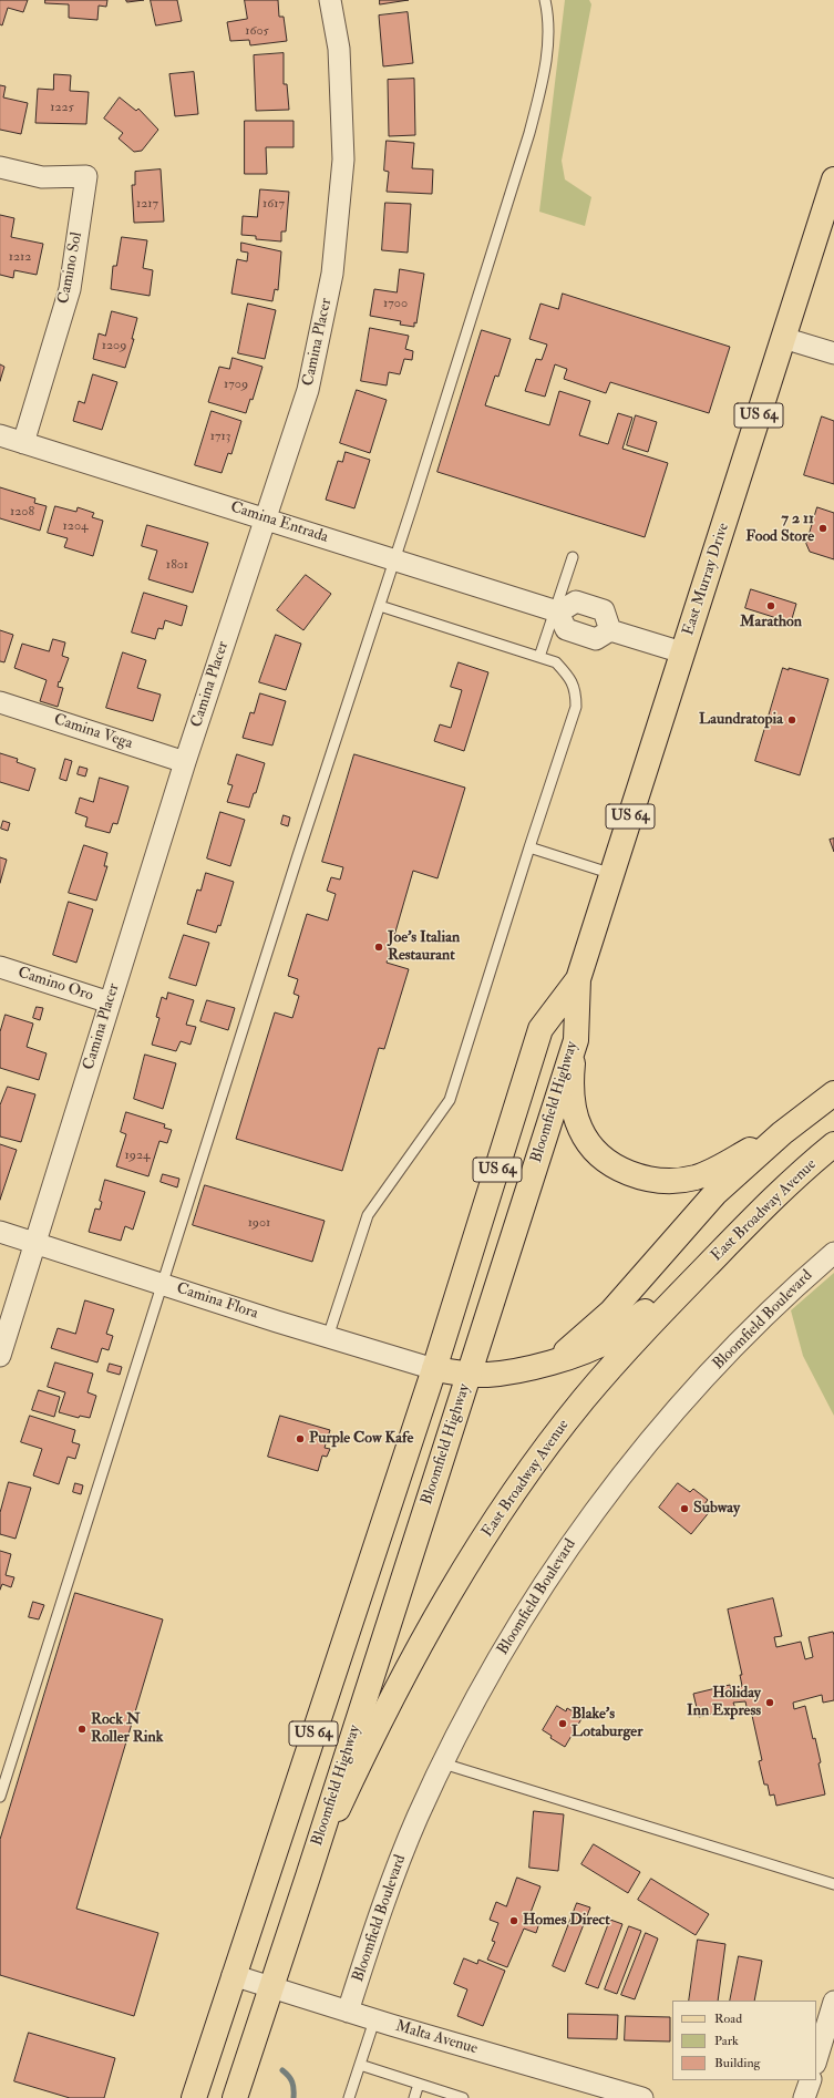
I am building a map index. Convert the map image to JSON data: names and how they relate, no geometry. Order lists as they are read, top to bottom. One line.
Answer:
{"streets":{"main road":["US 64","East Murray Drive","Bloomfield Highway","East Broadway Avenue"],"street":["Camino Sol","Camina Placer","Camina Entrada","Camina Vega","Camino Oro","Camina Flora","Bloomfield Boulevard","Malta Avenue"]},"crossings":[["Camino Sol","Camina Entrada"],["Camina Placer","Camina Entrada"],["Camina Placer","Camina Vega"],["Camina Placer","Camino Oro"],["Camina Placer","Camina Flora"],["US 64","East Murray Drive"],["US 64","Bloomfield Highway"],["US 64","Camina Flora"],["US 64","Malta Avenue"],["East Murray Drive","Bloomfield Highway"],["Bloomfield Highway","East Broadway Avenue"],["Bloomfield Highway","Malta Avenue"],["Bloomfield Boulevard","Malta Avenue"]],"places":["7 2 11 Food Store","Marathon","Laundratopia","Joe's Italian Restaurant","Purple Cow Kafe","Subway","Holiday Inn Express","Blake's Lotaburger","Rock N Roller Rink","Homes Direct"],"house_numbers":["1605","1225","1217","1617","1212","1700","1209","1709","1713","1208","1204","1801","1924","1901"],"legend":["Road","Park","Building"]}
